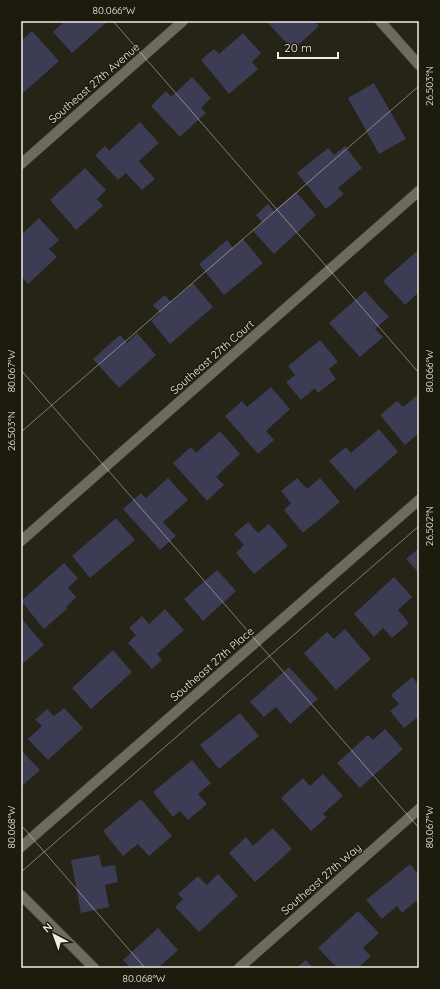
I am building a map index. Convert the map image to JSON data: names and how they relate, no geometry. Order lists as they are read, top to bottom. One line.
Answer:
{"streets":{"street":["Southeast 27th Avenue","Southeast 27th Court","Southeast 27th Place","Southeast 27th Way"]},"scale_bar":"20 m","north":"top left","coordinates":["80.066°W","26.503°N","80.067°W","26.502°N","80.068°W"]}
